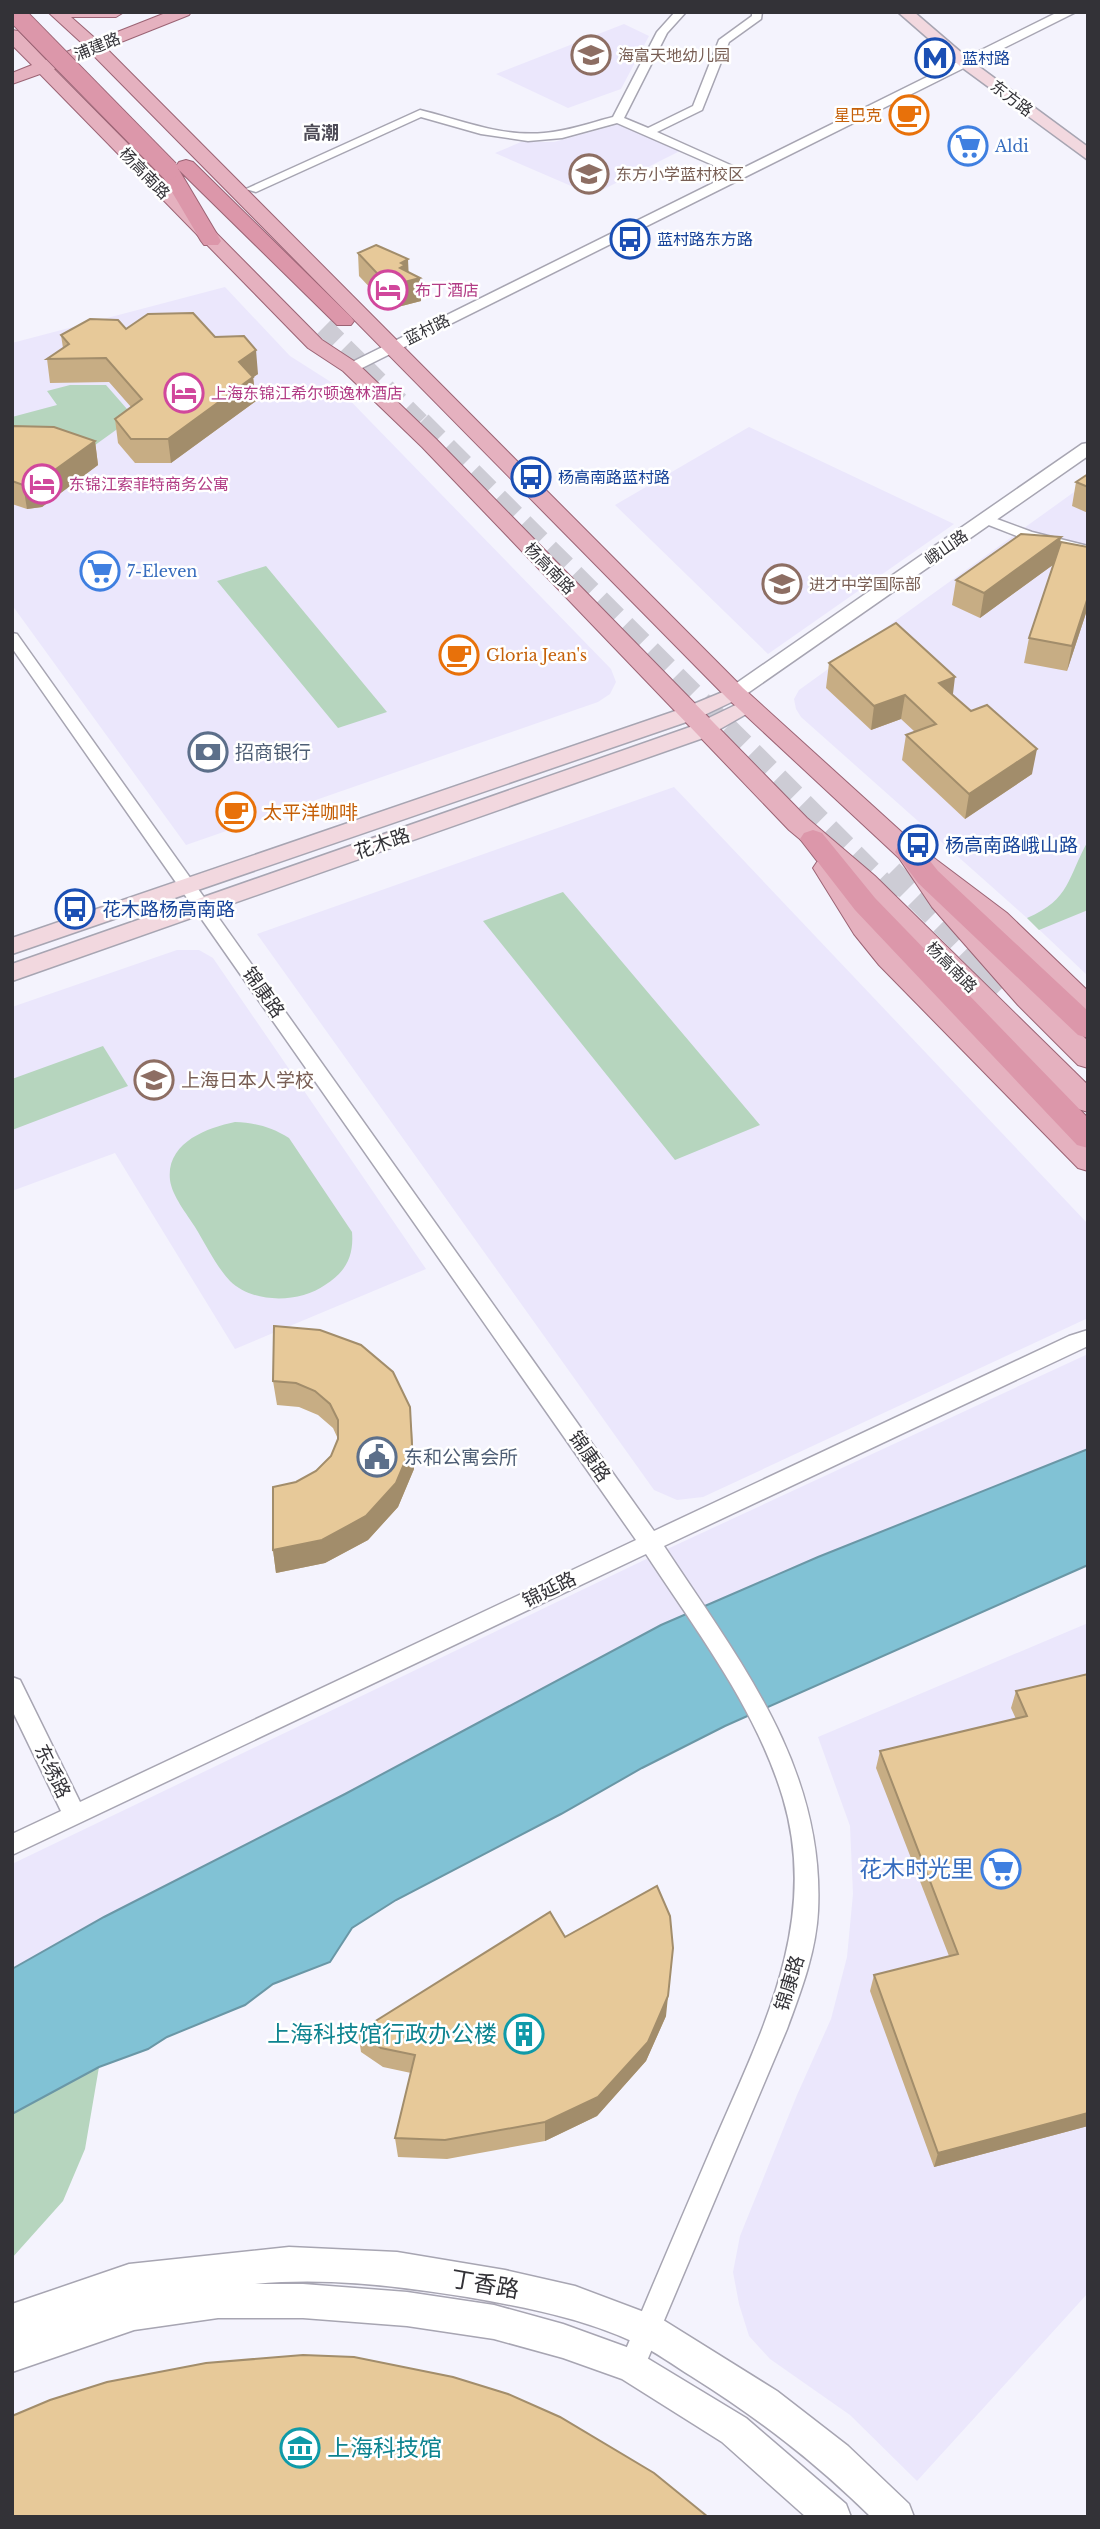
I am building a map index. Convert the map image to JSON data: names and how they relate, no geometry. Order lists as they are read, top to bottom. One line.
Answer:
{"streets":{"highway":["杨高南路"],"main road":["浦建路","东方路","花木路"],"street":["蓝村路","峨山路","锦康路","锦延路","东绣路","丁香路"]},"crossings":[["浦建路","杨高南路"],["东方路","蓝村路"],["杨高南路","蓝村路"],["杨高南路","峨山路"],["杨高南路","花木路"],["峨山路","花木路"],["花木路","锦康路"],["锦康路","锦延路"],["锦康路","丁香路"],["锦延路","东绣路"]],"districts":["高潮"],"places":{"school or university":["海富天地幼儿园","东方小学蓝村校区","进才中学国际部","上海日本人学校"],"metro station":["蓝村路"],"cafe":["星巴克","Gloria Jean's","太平洋咖啡"],"supermarket":["Aldi","7-Eleven","花木时光里"],"bus stop":["蓝村路东方路","杨高南路蓝村路","杨高南路峨山路","花木路杨高南路"],"hotel":["布丁酒店","上海东锦江希尔顿逸林酒店","东锦江索菲特商务公寓"],"bank":["招商银行"],"public building":["东和公寓会所"],"building":["上海科技馆行政办公楼"],"museum":["上海科技馆"]}}
